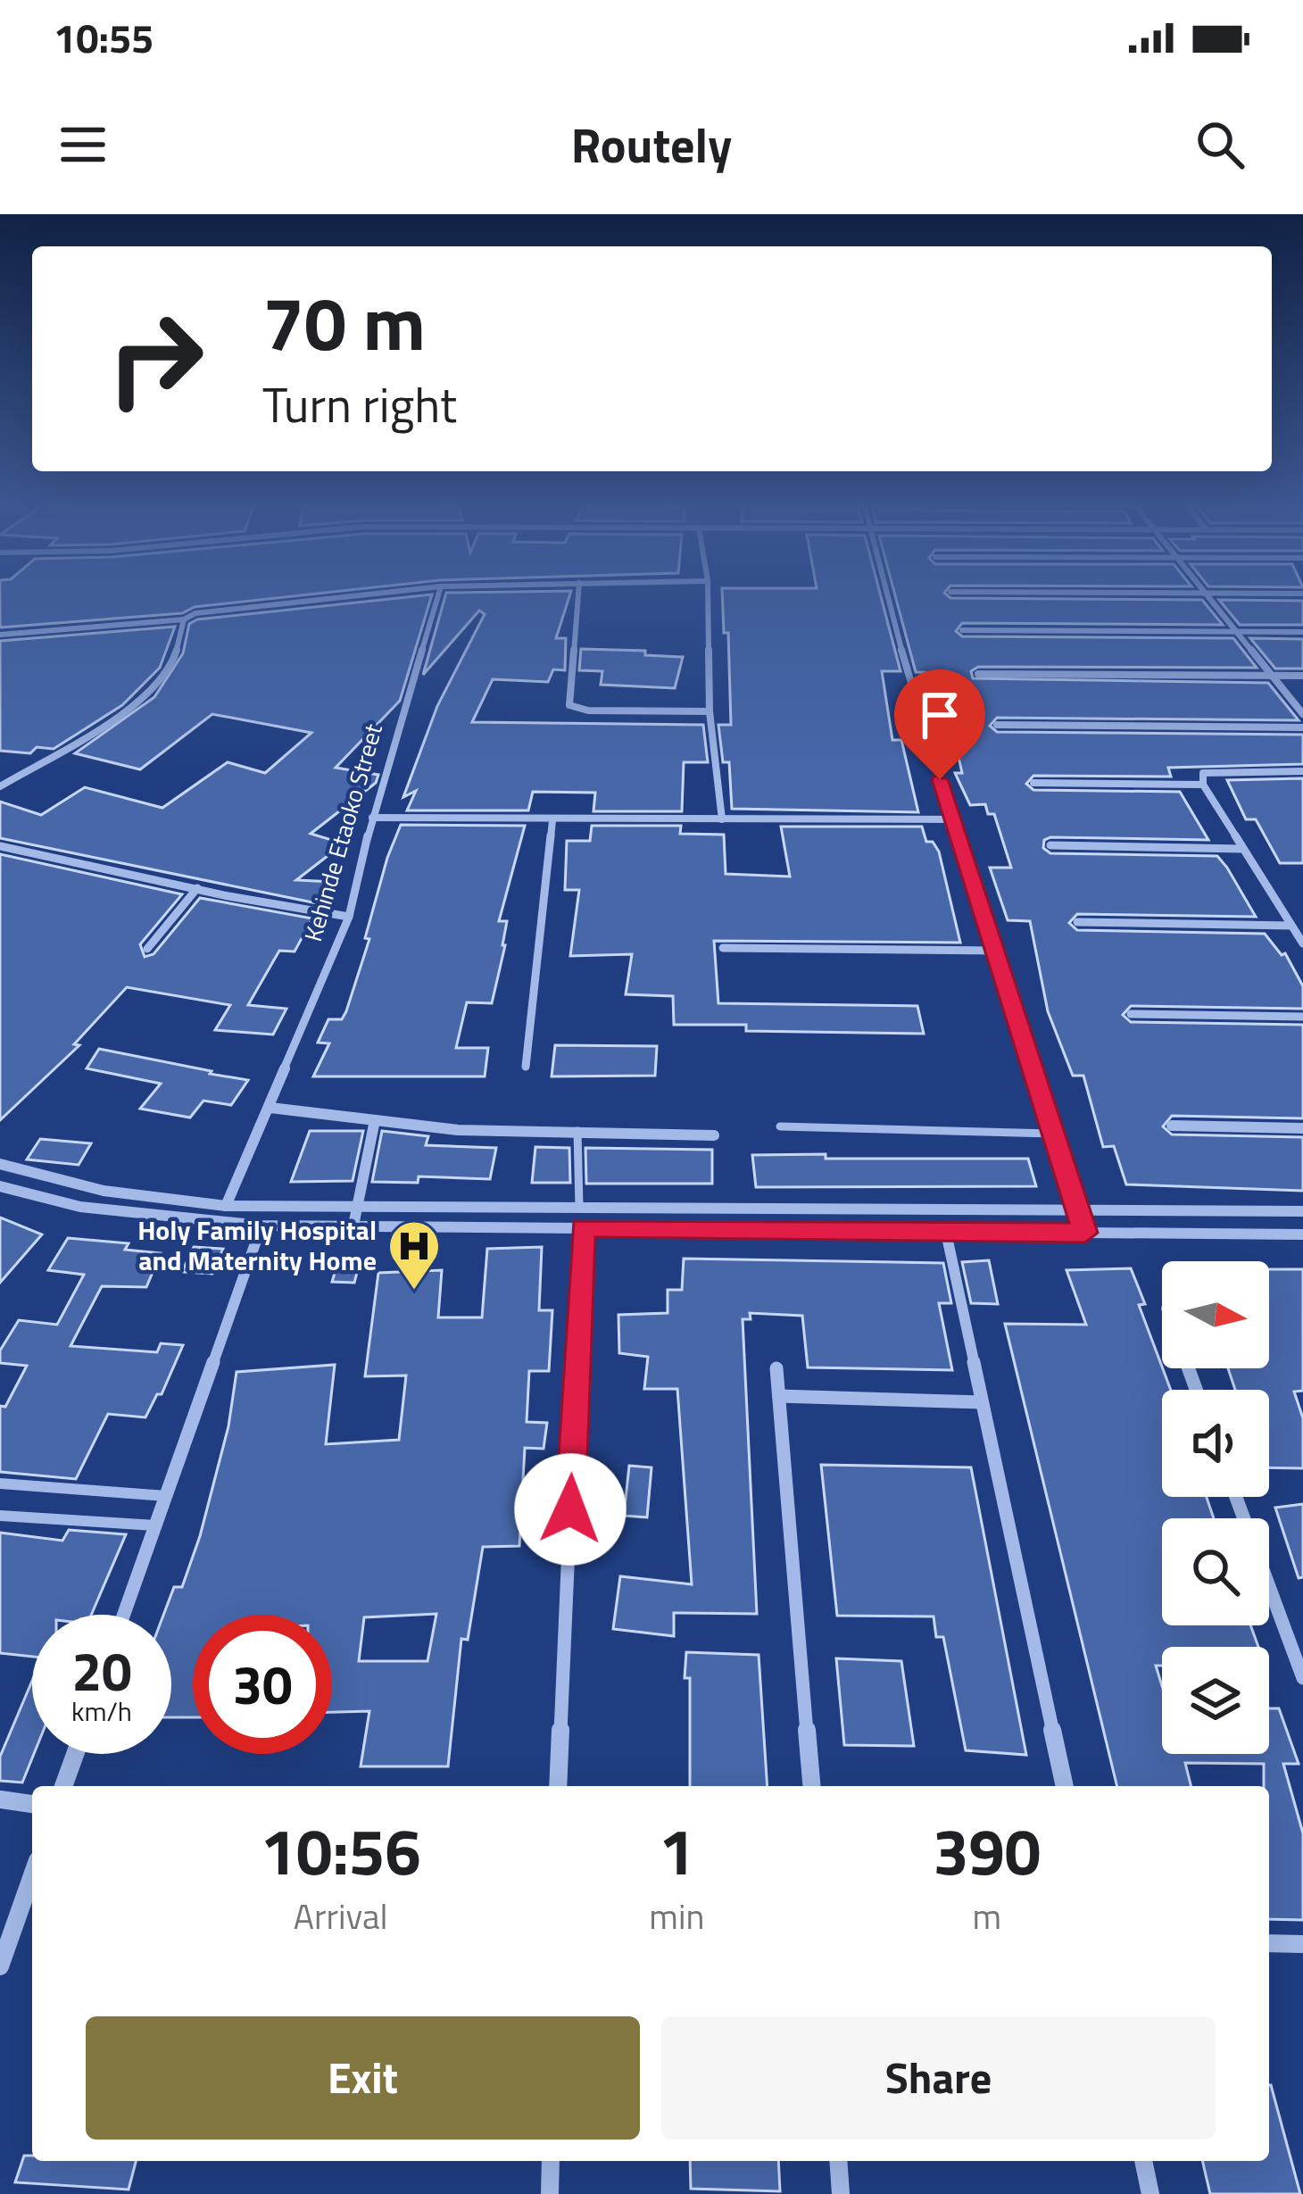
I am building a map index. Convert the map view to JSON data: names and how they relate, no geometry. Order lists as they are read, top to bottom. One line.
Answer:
{"streets":{"street":["Kehinde Etaoko Street"]},"places":{"hospital":["Holy Family Hospital and Maternity Home"]},"north":"right","page":{"status":"10:55","header":"Routely","turn":["70 m","Turn right"],"speed":"20 km/h","limit":"30","eta":["10:56","Arrival","1","min","390","m"],"buttons":["Exit","Share"]}}
